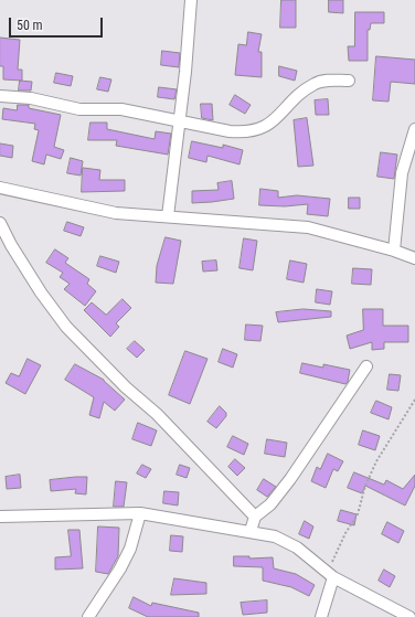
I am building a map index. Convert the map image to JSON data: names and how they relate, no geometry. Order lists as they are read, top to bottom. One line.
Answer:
{"scale_bar":"50 m"}
